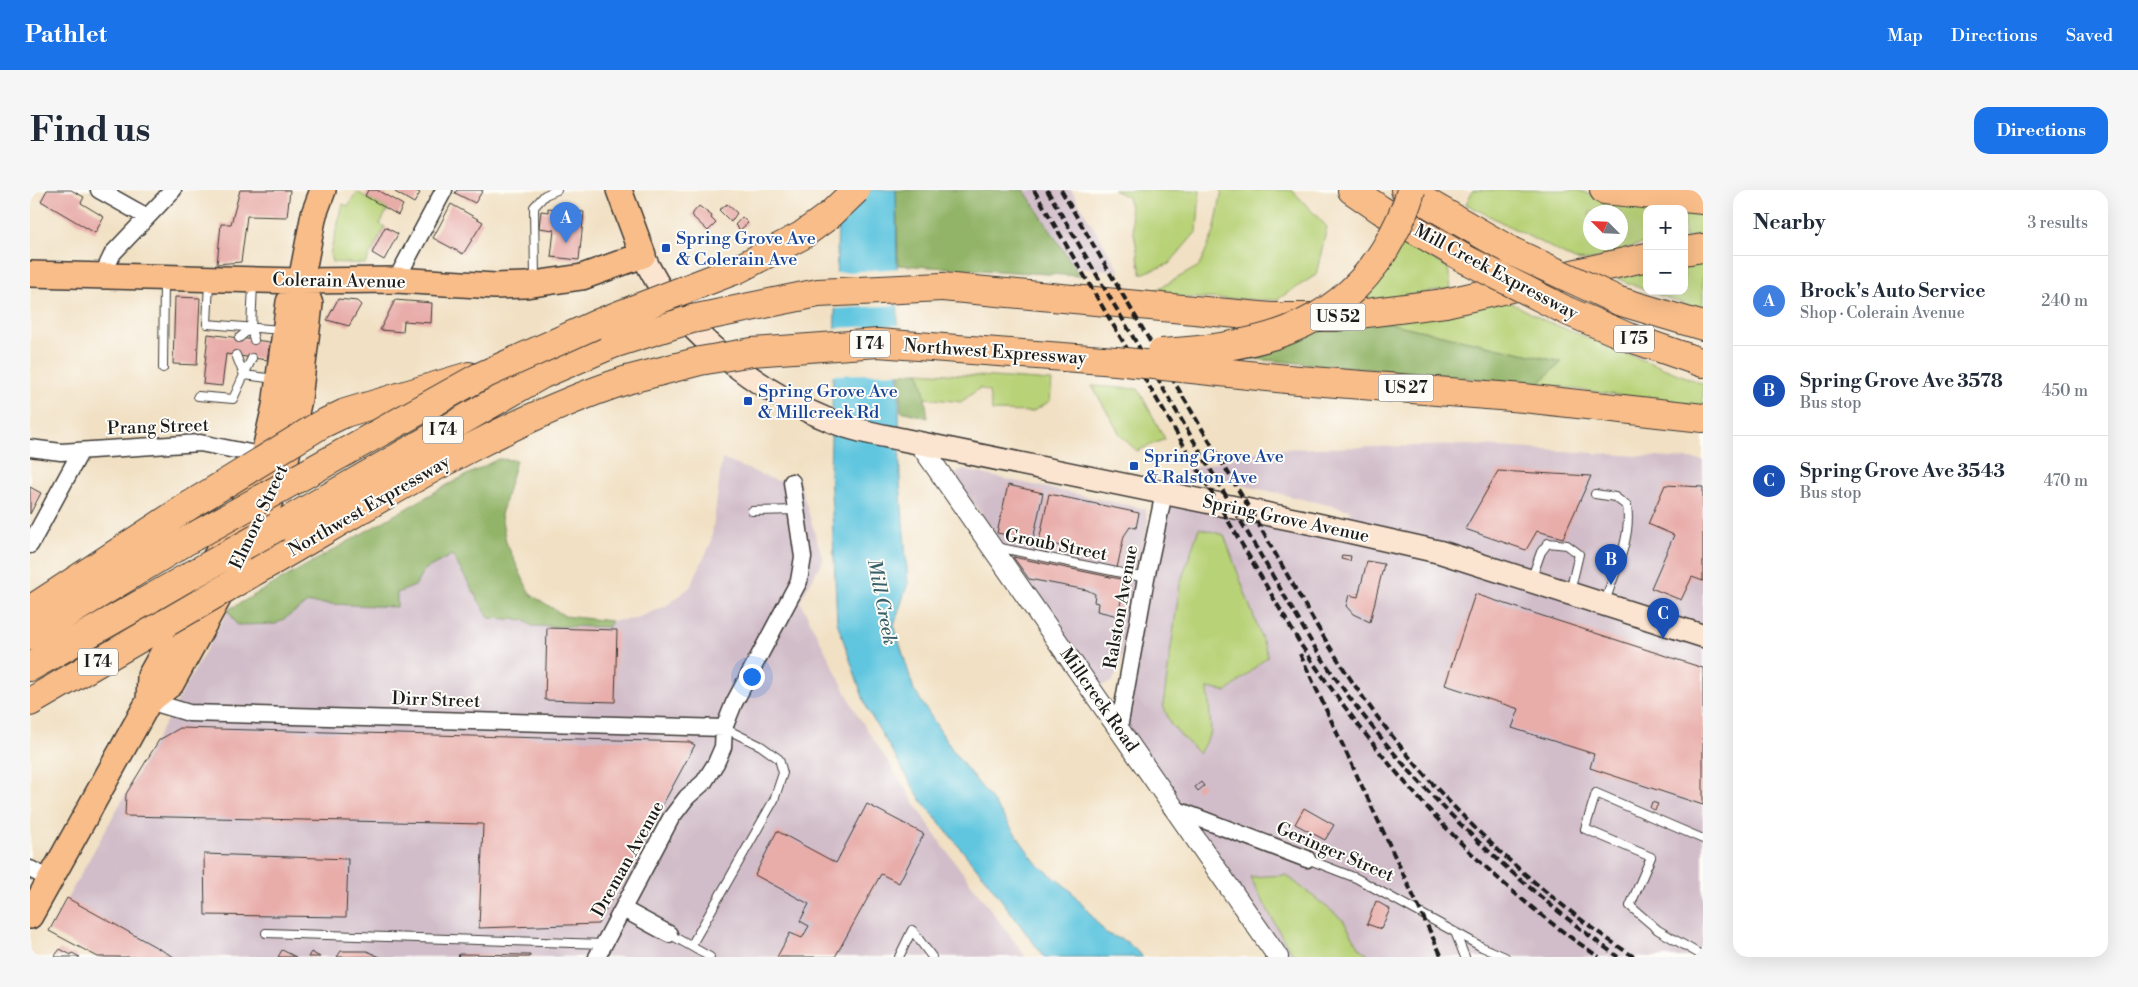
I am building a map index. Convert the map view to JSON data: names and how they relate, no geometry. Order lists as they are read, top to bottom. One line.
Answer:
{"streets":{"highway":["Mill Creek Expressway","US 52","I 75","I 74","Northwest Expressway","US 27"],"main road":["Colerain Avenue","Elmore Street","Spring Grove Avenue"],"street":["Prang Street","Ralston Avenue","Dirr Street","Millcreek Road","Geringer Street","Dreman Avenue"],"lane":["Groub Street"]},"crossings":[["Colerain Avenue","Elmore Street"],["Colerain Avenue","Spring Grove Avenue"],["US 52","Northwest Expressway"],["Northwest Expressway","US 27"],["Prang Street","Elmore Street"],["Elmore Street","Dirr Street"],["Spring Grove Avenue","Ralston Avenue"],["Spring Grove Avenue","Millcreek Road"],["Groub Street","Ralston Avenue"],["Groub Street","Millcreek Road"],["Ralston Avenue","Millcreek Road"],["Dirr Street","Dreman Avenue"],["Millcreek Road","Geringer Street"]],"water":["Mill Creek"],"places":{"transit":["Spring Grove Ave & Colerain Ave","Spring Grove Ave & Millcreek Rd","Spring Grove Ave & Ralston Ave"]},"north":"top left","page":{"header":"Pathlet","nav":["Map","Directions","Saved"],"buttons":"Directions","title":"Find us","heading":["Nearby","3 results"],"pins":["A","B","C"],"map_buttons":["+","−"],"list":[{"mark":"A","name":"Brock's Auto Service","note":"Shop · Colerain Avenue","value":"240 m"},{"mark":"B","name":"Spring Grove Ave 3578","note":"Bus stop","value":"450 m"},{"mark":"C","name":"Spring Grove Ave 3543","note":"Bus stop","value":"470 m"}]}}
